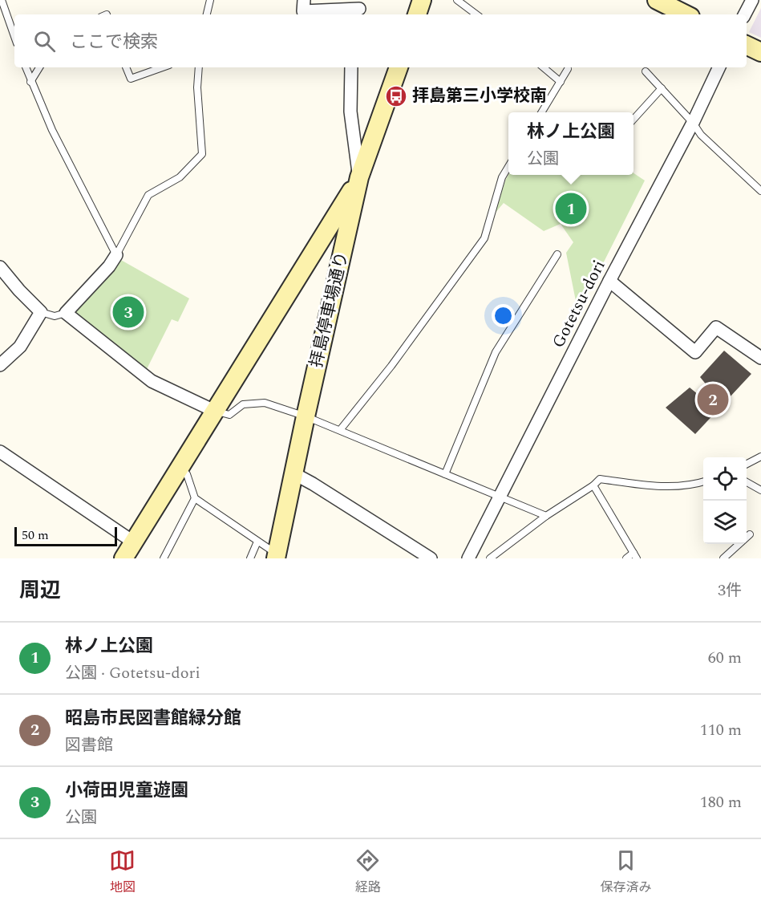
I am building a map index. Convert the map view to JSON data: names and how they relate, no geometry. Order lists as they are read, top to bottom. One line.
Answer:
{"streets":{"street":["Gotetsu-dori","拝島停車場通り"]},"places":{"bus stop":["拝島第三小学校南"]},"scale_bar":"50 m","page":{"search":"ここで検索","popup":["林ノ上公園","公園"],"pins":["1","3","2"],"scale":"50 m","heading":["周辺","3件"],"list":[{"mark":"1","name":"林ノ上公園","note":"公園 · Gotetsu-dori","value":"60 m"},{"mark":"2","name":"昭島市民図書館緑分館","note":"図書館","value":"110 m"},{"mark":"3","name":"小荷田児童遊園","note":"公園","value":"180 m"}],"nav":["地図","経路","保存済み"]}}
